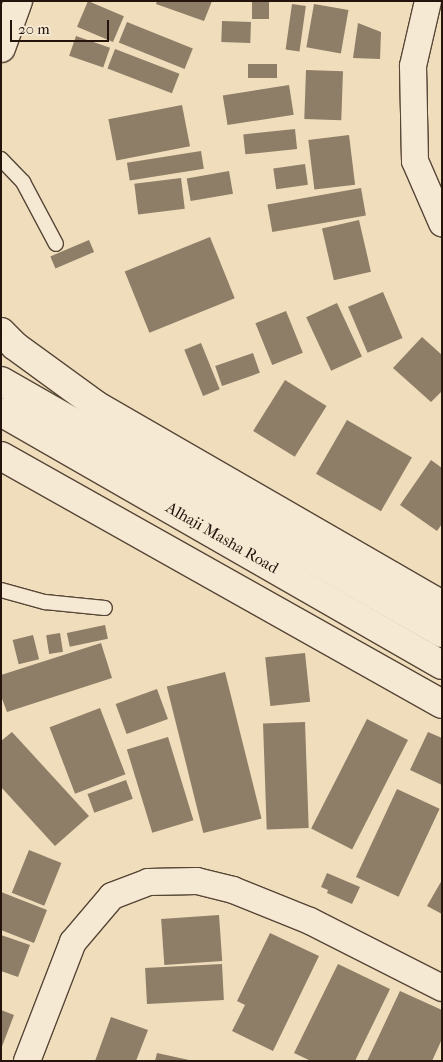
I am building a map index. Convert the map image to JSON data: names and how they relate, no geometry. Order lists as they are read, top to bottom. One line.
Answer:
{"streets":{"main road":["Alhaji Masha Road"]},"scale_bar":"20 m"}
